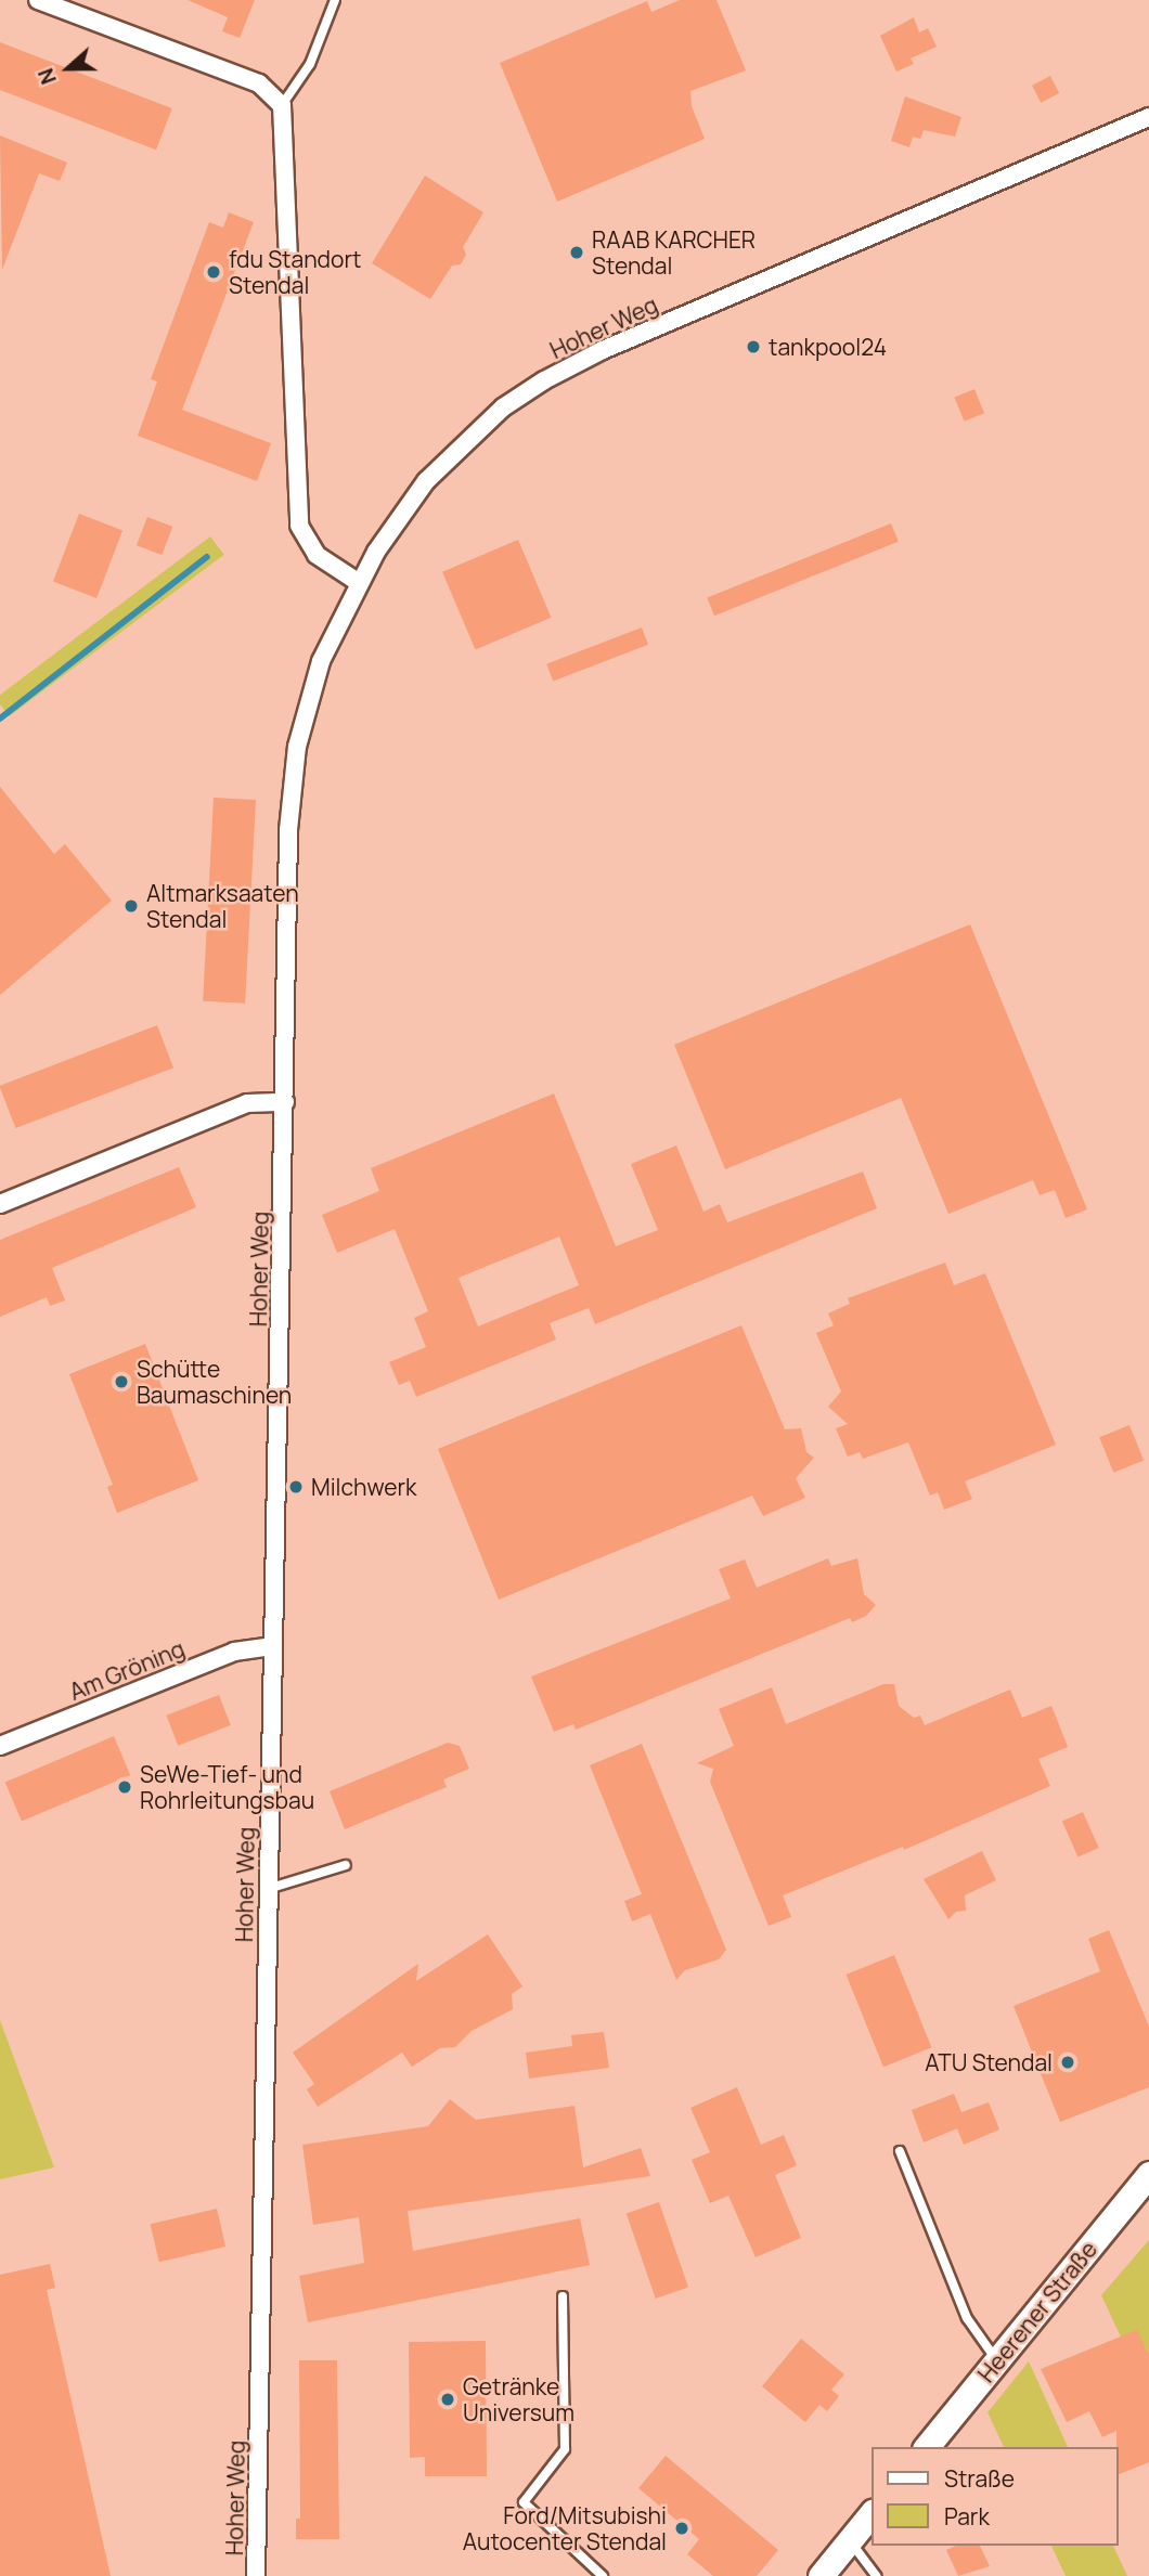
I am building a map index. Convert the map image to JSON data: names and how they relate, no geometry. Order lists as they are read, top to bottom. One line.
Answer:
{"streets":{"main road":["Heerener Straße"],"street":["Hoher Weg","Am Gröning"]},"crossings":[["Hoher Weg","Am Gröning"]],"places":["RAAB KARCHER Stendal","fdu Standort Stendal","tankpool24","Altmarksaaten Stendal","Schütte Baumaschinen","Milchwerk","SeWe-Tief- und Rohrleitungsbau","ATU Stendal","Getränke Universum","Ford/Mitsubishi Autocenter Stendal"],"legend":["Straße","Park"],"north":"left"}
